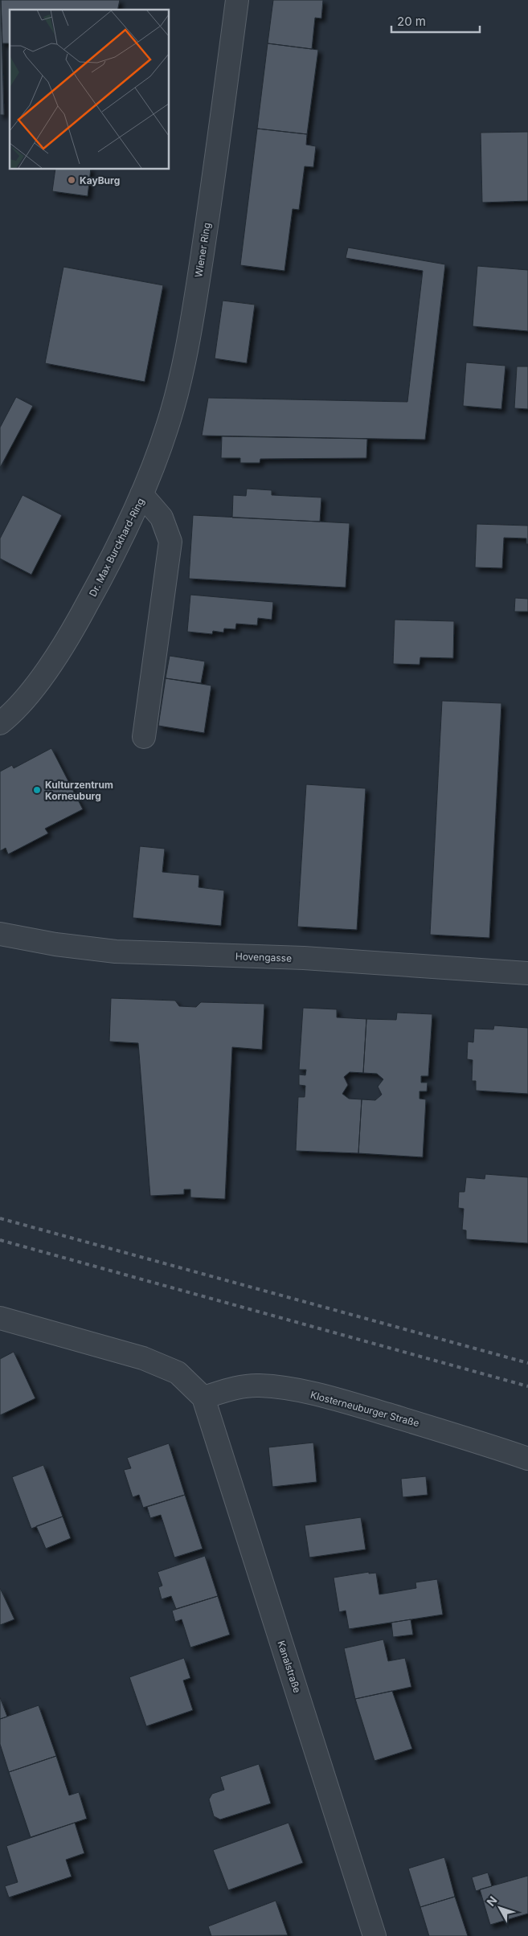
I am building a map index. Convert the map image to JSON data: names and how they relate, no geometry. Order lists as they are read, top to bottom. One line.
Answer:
{"streets":{"street":["Wiener Ring","Dr. Max Burckhard-Ring","Hovengasse","Klosterneuburger Straße","Kanalstraße"]},"crossings":[["Wiener Ring","Dr. Max Burckhard-Ring"],["Klosterneuburger Straße","Kanalstraße"]],"places":["KayBurg","Kulturzentrum Korneuburg"],"scale_bar":"20 m","north":"top left"}
